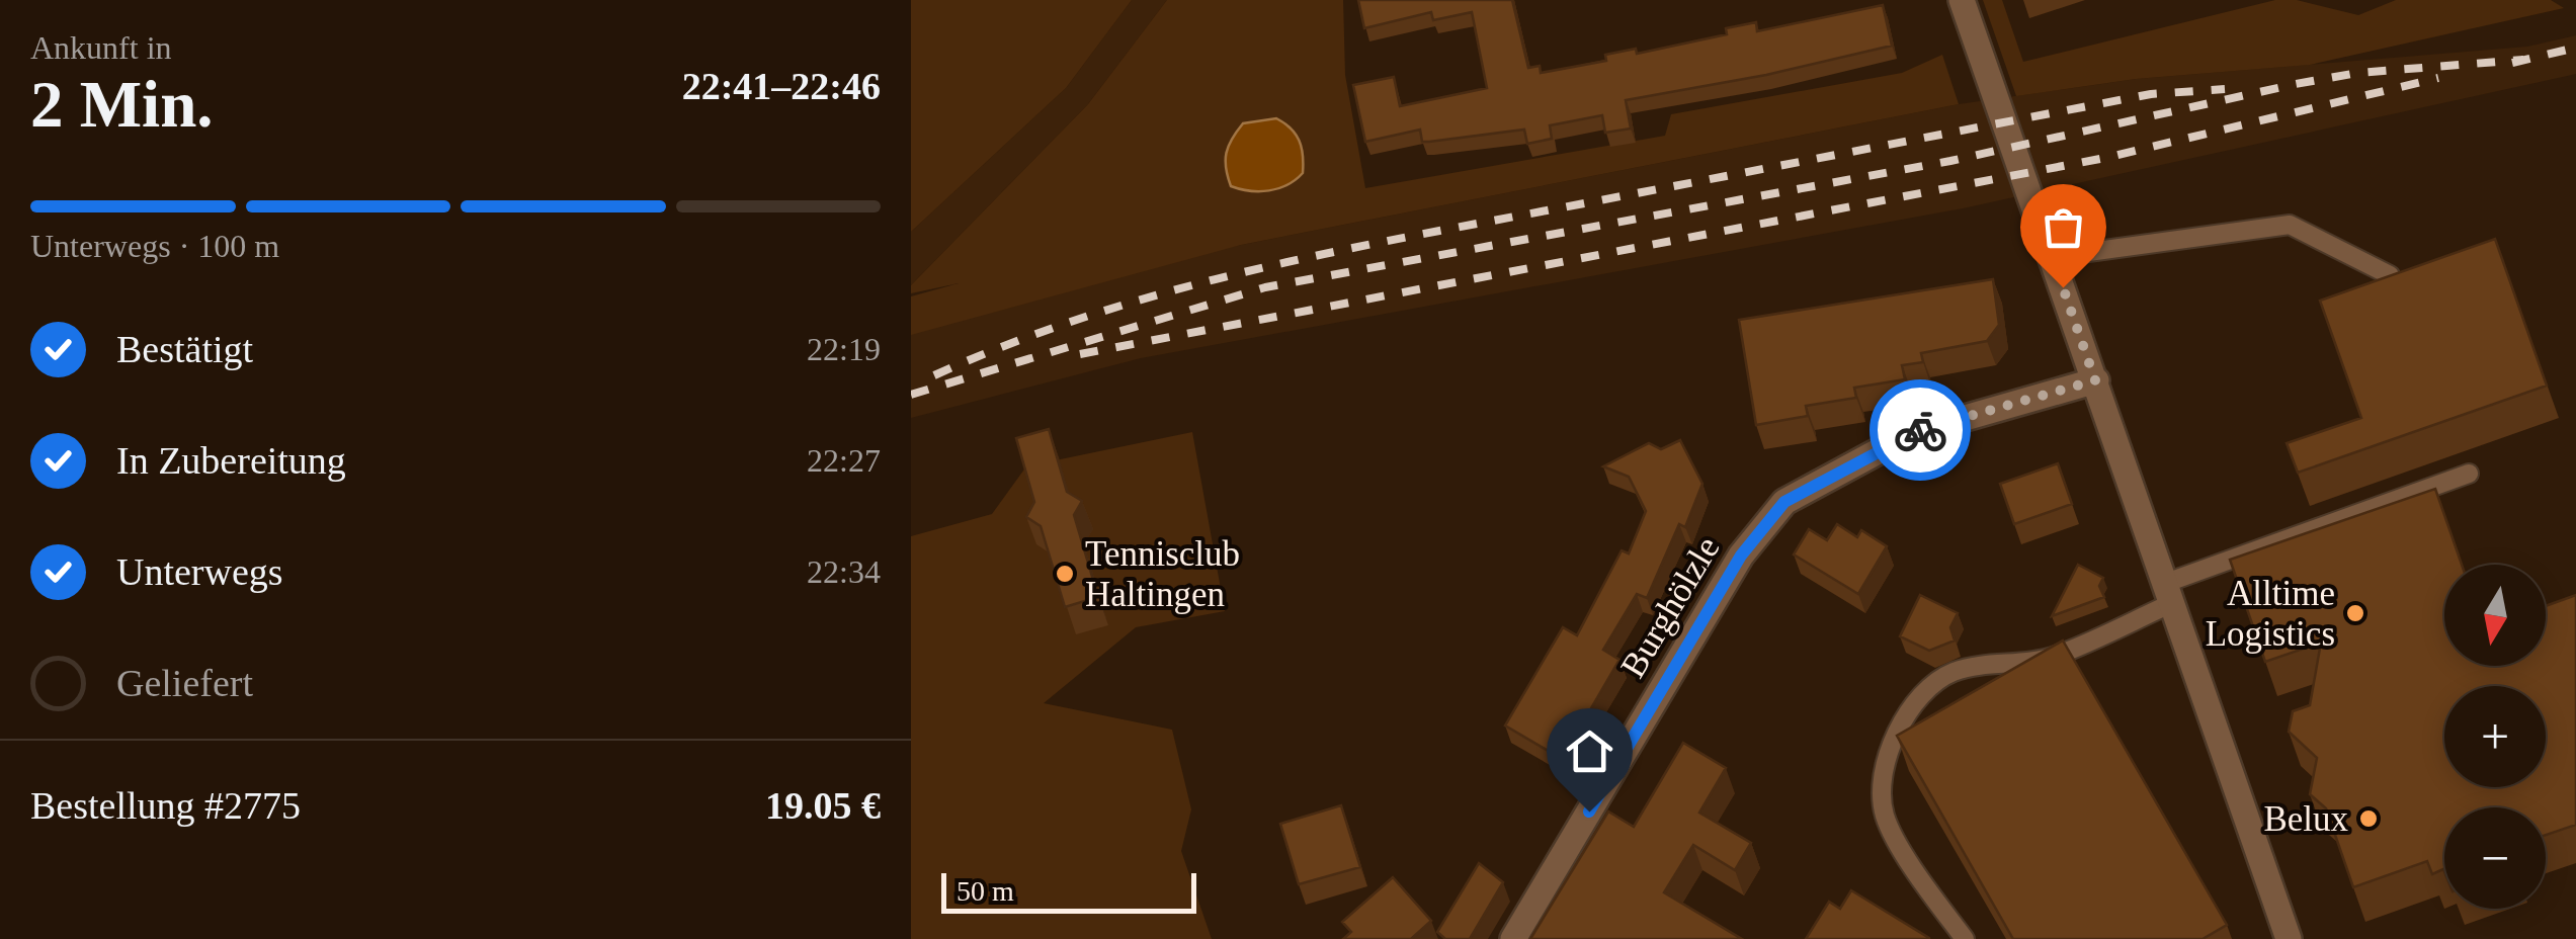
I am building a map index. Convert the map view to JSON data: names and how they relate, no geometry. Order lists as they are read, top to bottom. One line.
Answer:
{"streets":{"street":["Burghölzle"]},"places":["Tennisclub Haltingen","Alltime Logistics","Belux"],"scale_bar":"50 m","north":"bottom","page":{"heading":["2 Min.","Ankunft in","22:41–22:46"],"panel":["Bestellung #2775","19.05 €"],"bar":"Unterwegs · 100 m","list":[["Bestätigt","22:19"],["In Zubereitung","22:27"],["Unterwegs","22:34"],"Geliefert"],"map_buttons":["+","−"],"scale":"50 m"}}
